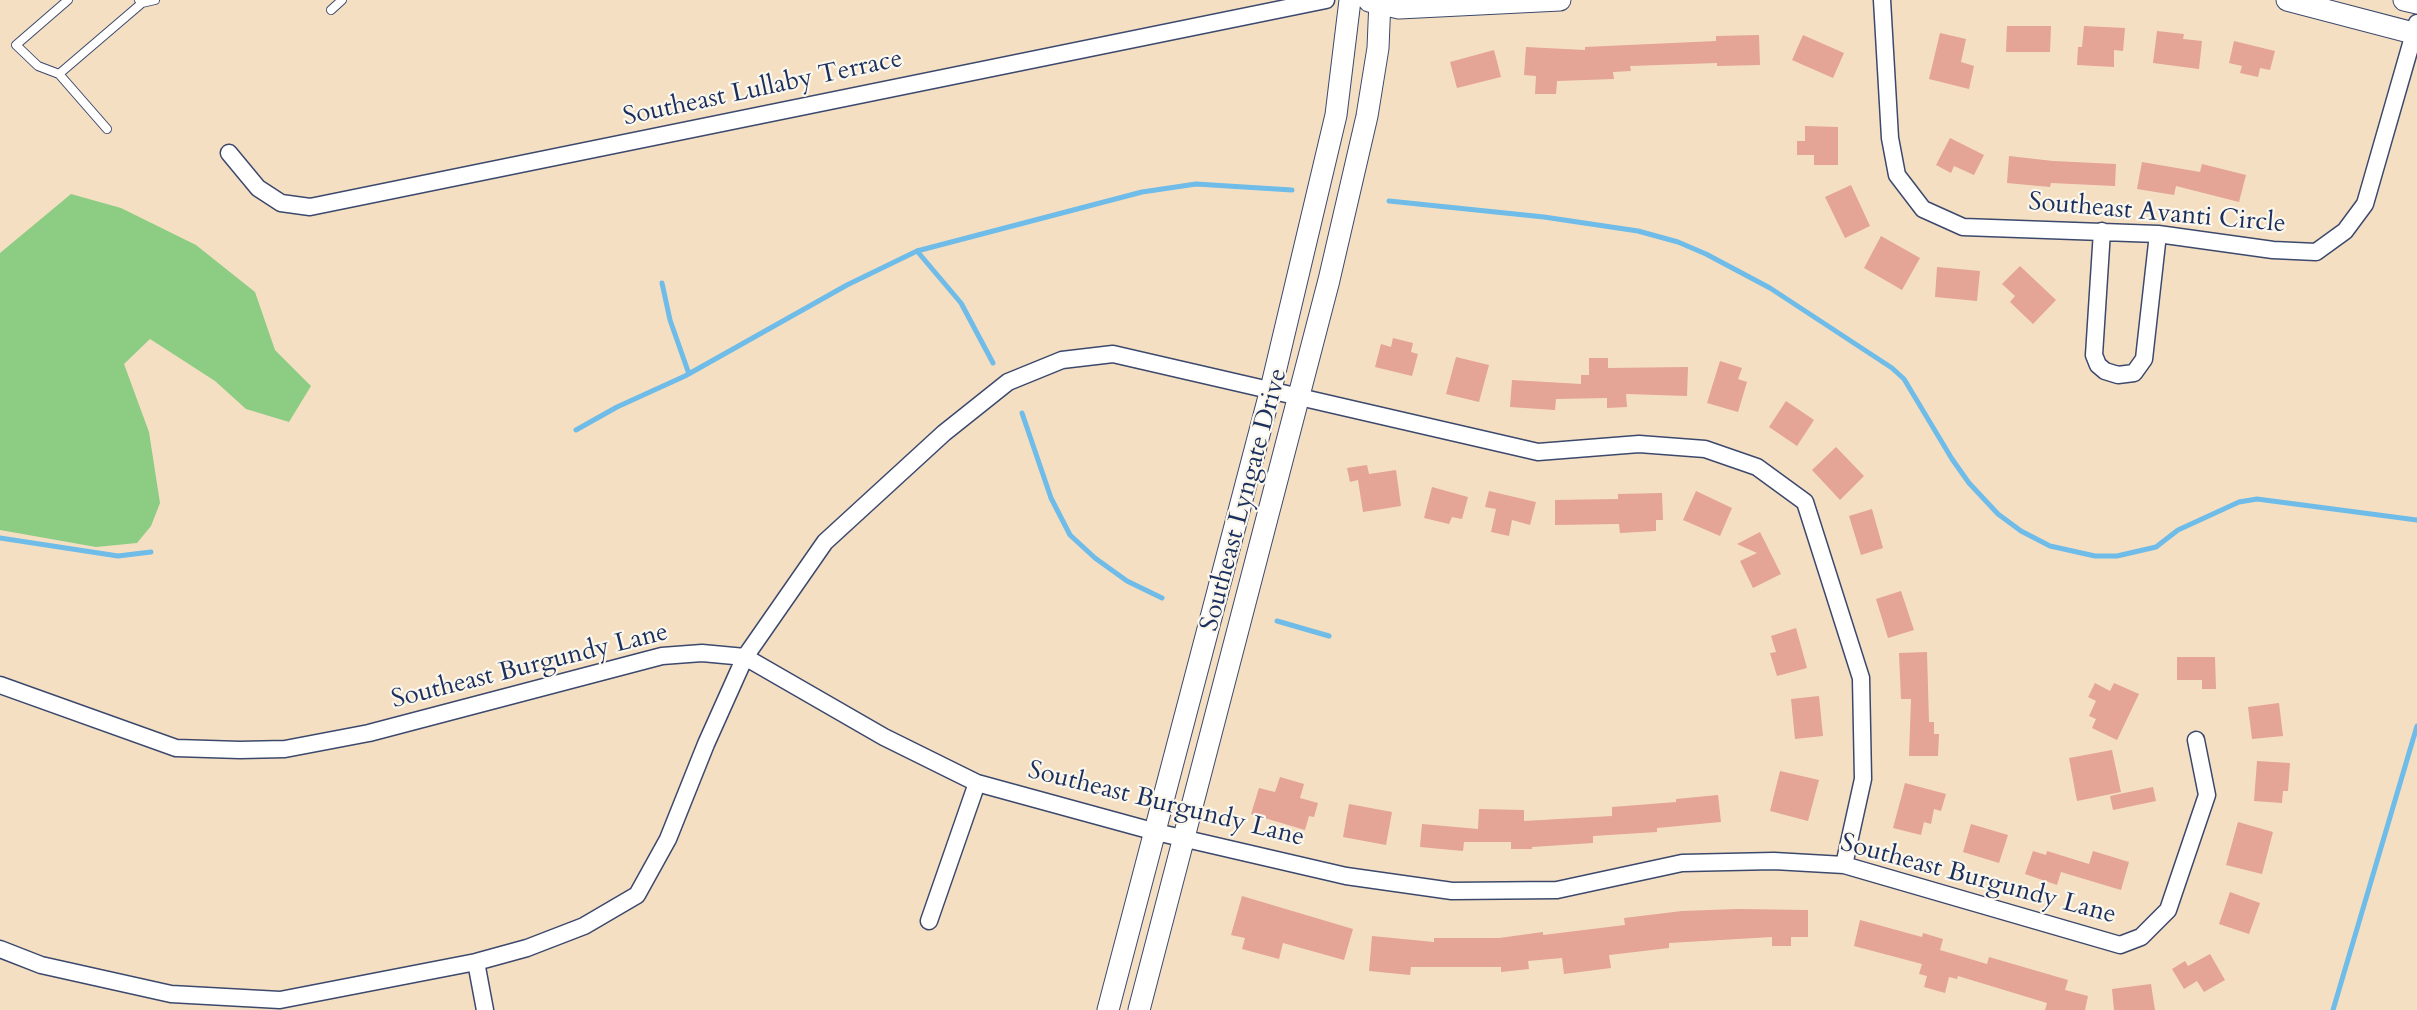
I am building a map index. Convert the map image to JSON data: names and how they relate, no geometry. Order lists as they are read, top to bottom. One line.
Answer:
{"streets":{"street":["Southeast Lullaby Terrace","Southeast Avanti Circle","Southeast Lyngate Drive","Southeast Burgundy Lane"]},"crossings":[["Southeast Lyngate Drive","Southeast Burgundy Lane"]]}
